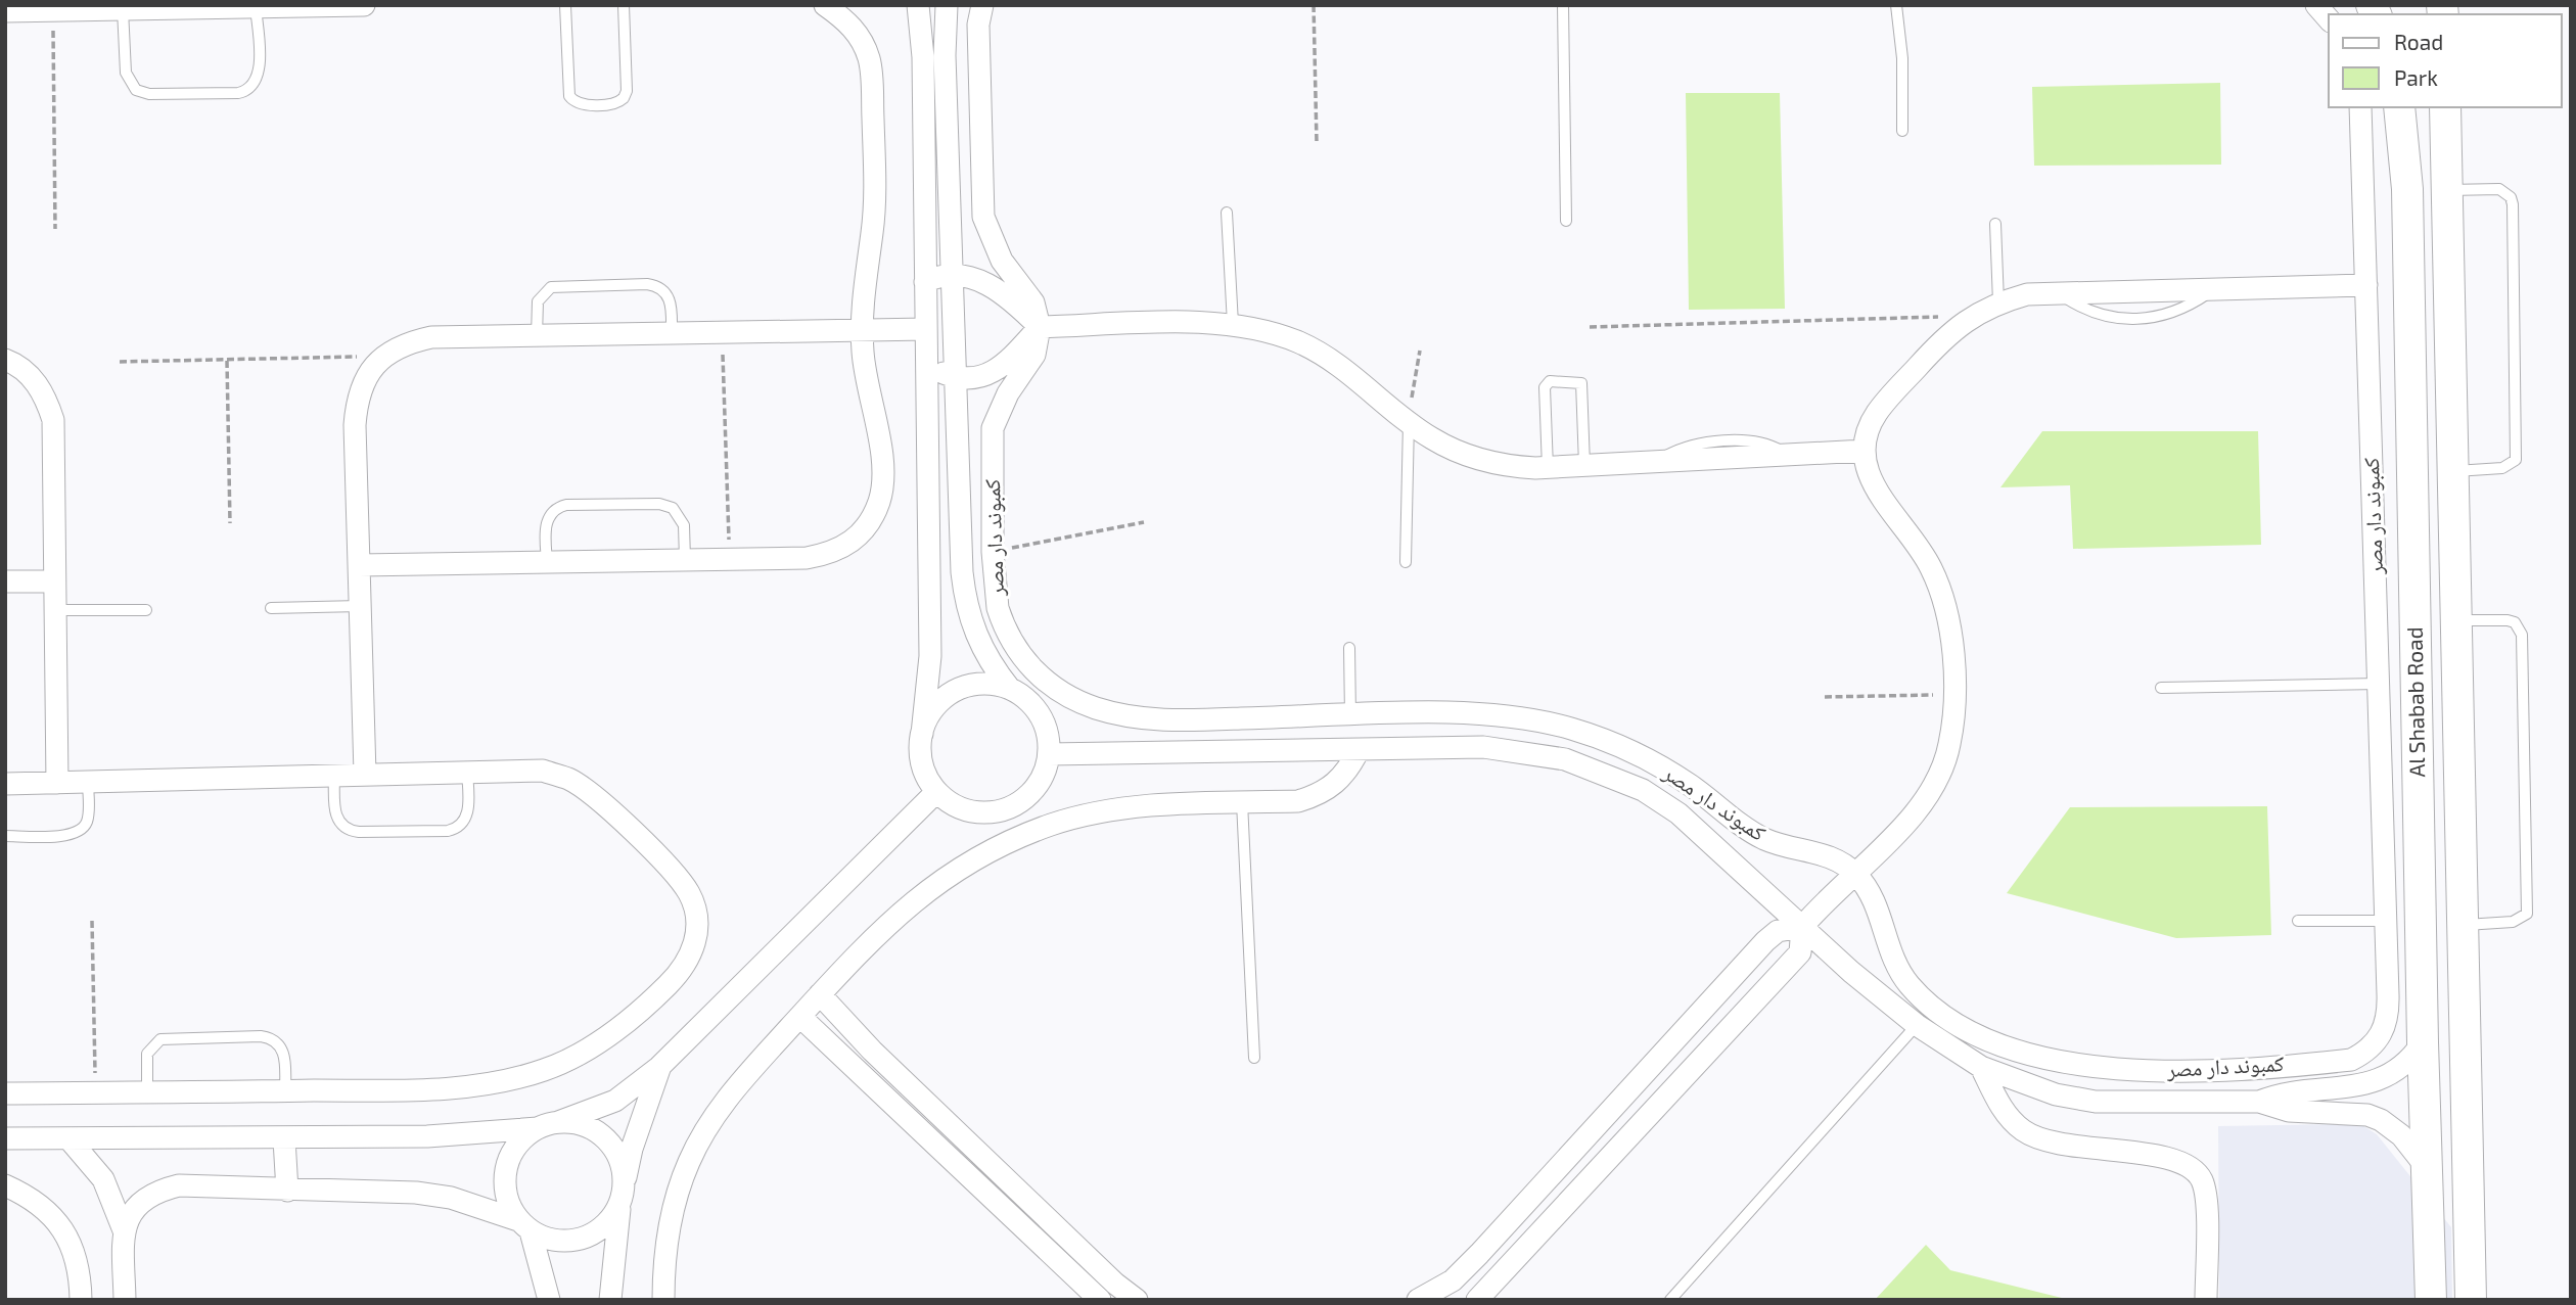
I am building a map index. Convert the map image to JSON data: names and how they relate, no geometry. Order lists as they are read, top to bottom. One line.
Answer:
{"streets":{"main road":["Al Shabab Road"],"street":["كمبوند دار مصر"]},"legend":["Road","Park"]}
